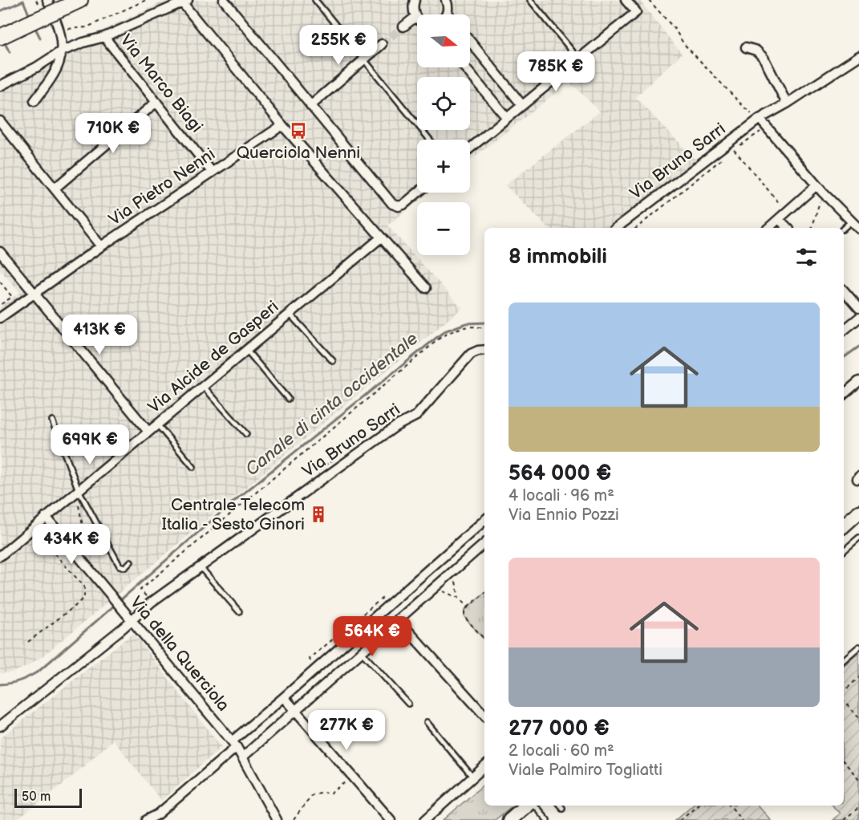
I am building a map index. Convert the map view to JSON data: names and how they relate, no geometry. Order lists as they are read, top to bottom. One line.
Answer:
{"streets":{"street":["Via Marco Biagi","Via Bruno Sarri","Via Pietro Nenni","Via Alcide de Gasperi","Via della Querciola"]},"crossings":[["Via Marco Biagi","Via Pietro Nenni"],["Via Bruno Sarri","Via della Querciola"],["Via Alcide de Gasperi","Via della Querciola"]],"water":["Canale di cinta occidentale"],"places":{"bus stop":["Querciola Nenni"],"building":["Centrale Telecom Italia - Sesto Ginori"]},"scale_bar":"50 m","north":"right","page":{"map_buttons":["+","−"],"price":["255K €","785K €","710K €","413K €","699K €","434K €","564K €","277K €"],"heading":"8 immobili","list":[{"name":"564 000 €","note":"4 locali · 96 m² · Via Ennio Pozzi"},{"name":"277 000 €","note":"2 locali · 60 m² · Viale Palmiro Togliatti"}],"scale":"50 m"}}
